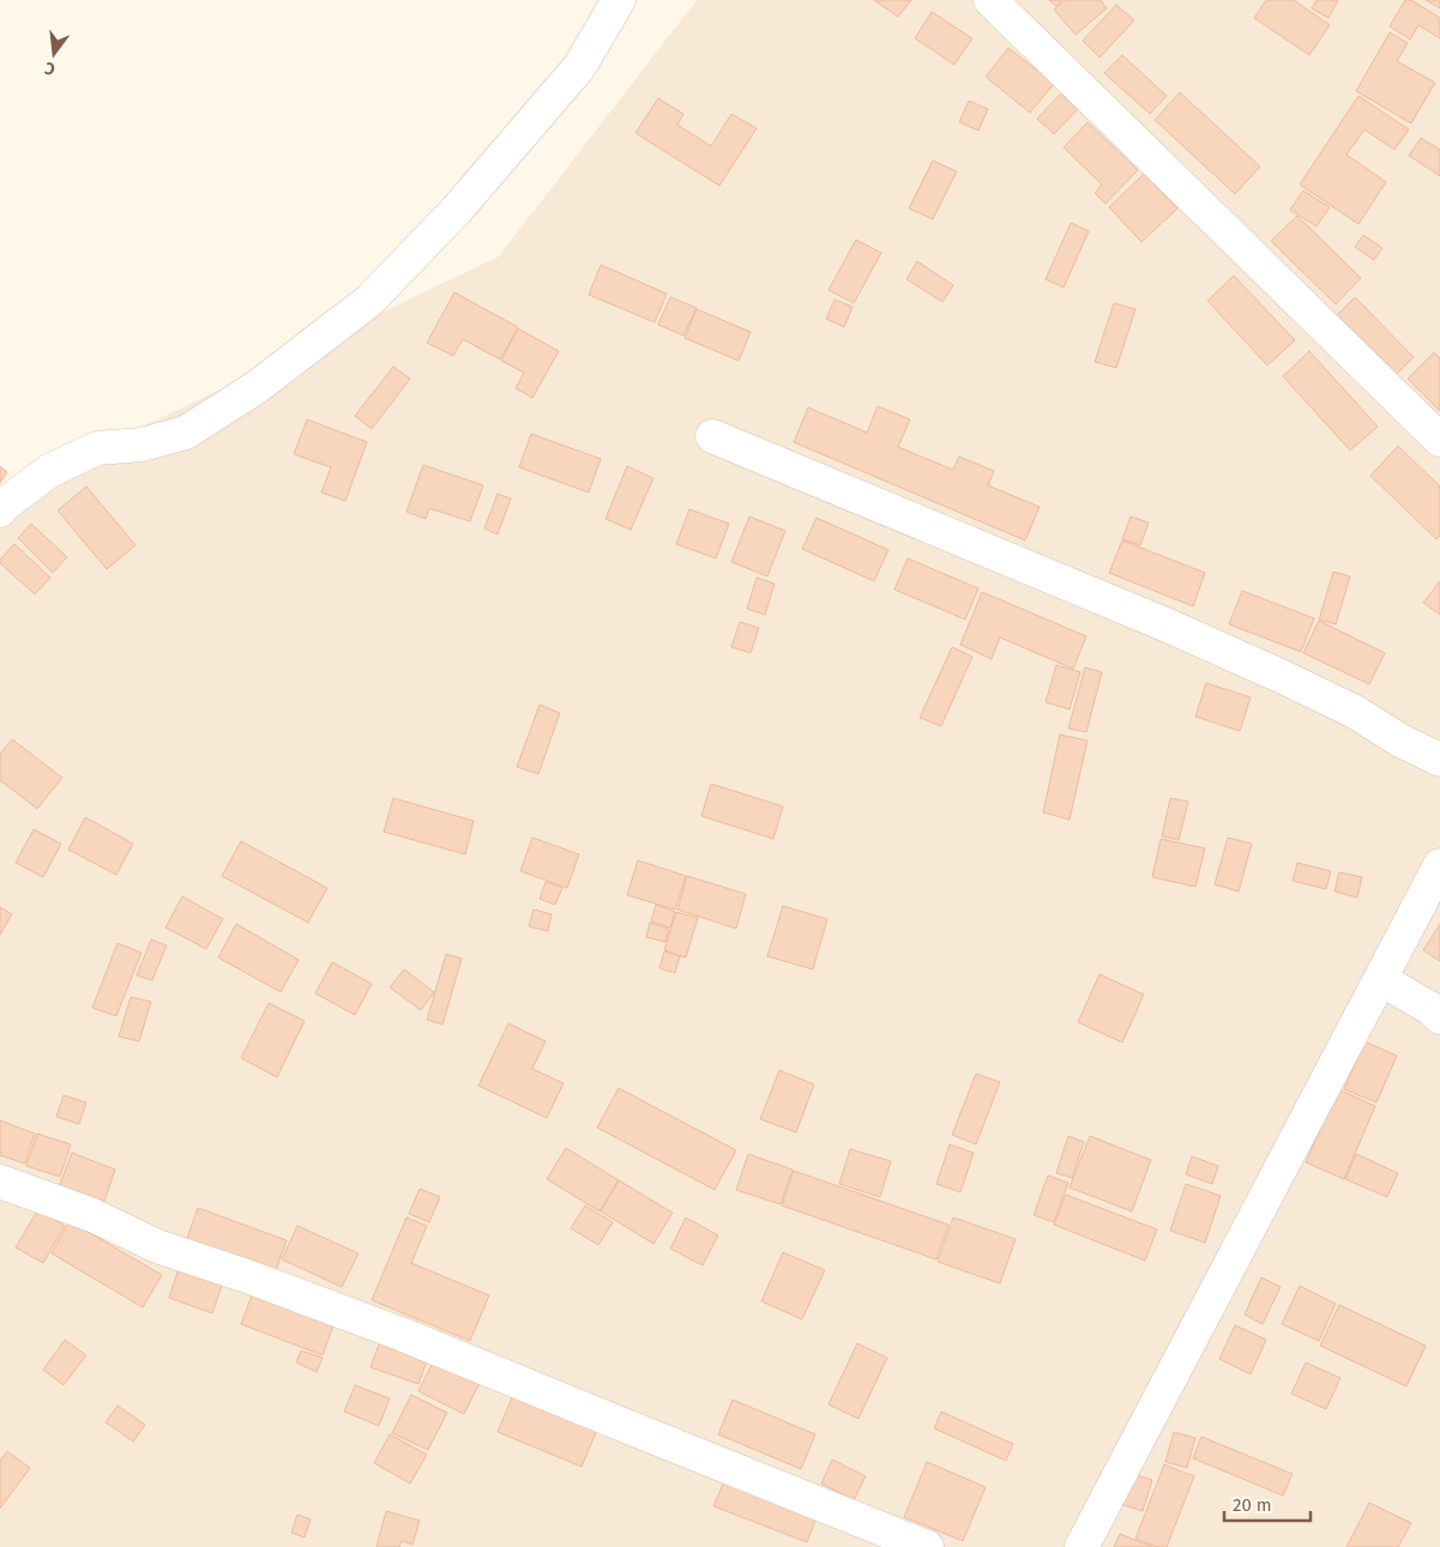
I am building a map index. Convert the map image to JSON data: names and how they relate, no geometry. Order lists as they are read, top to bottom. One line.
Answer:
{"scale_bar":"20 m","north":"bottom"}
